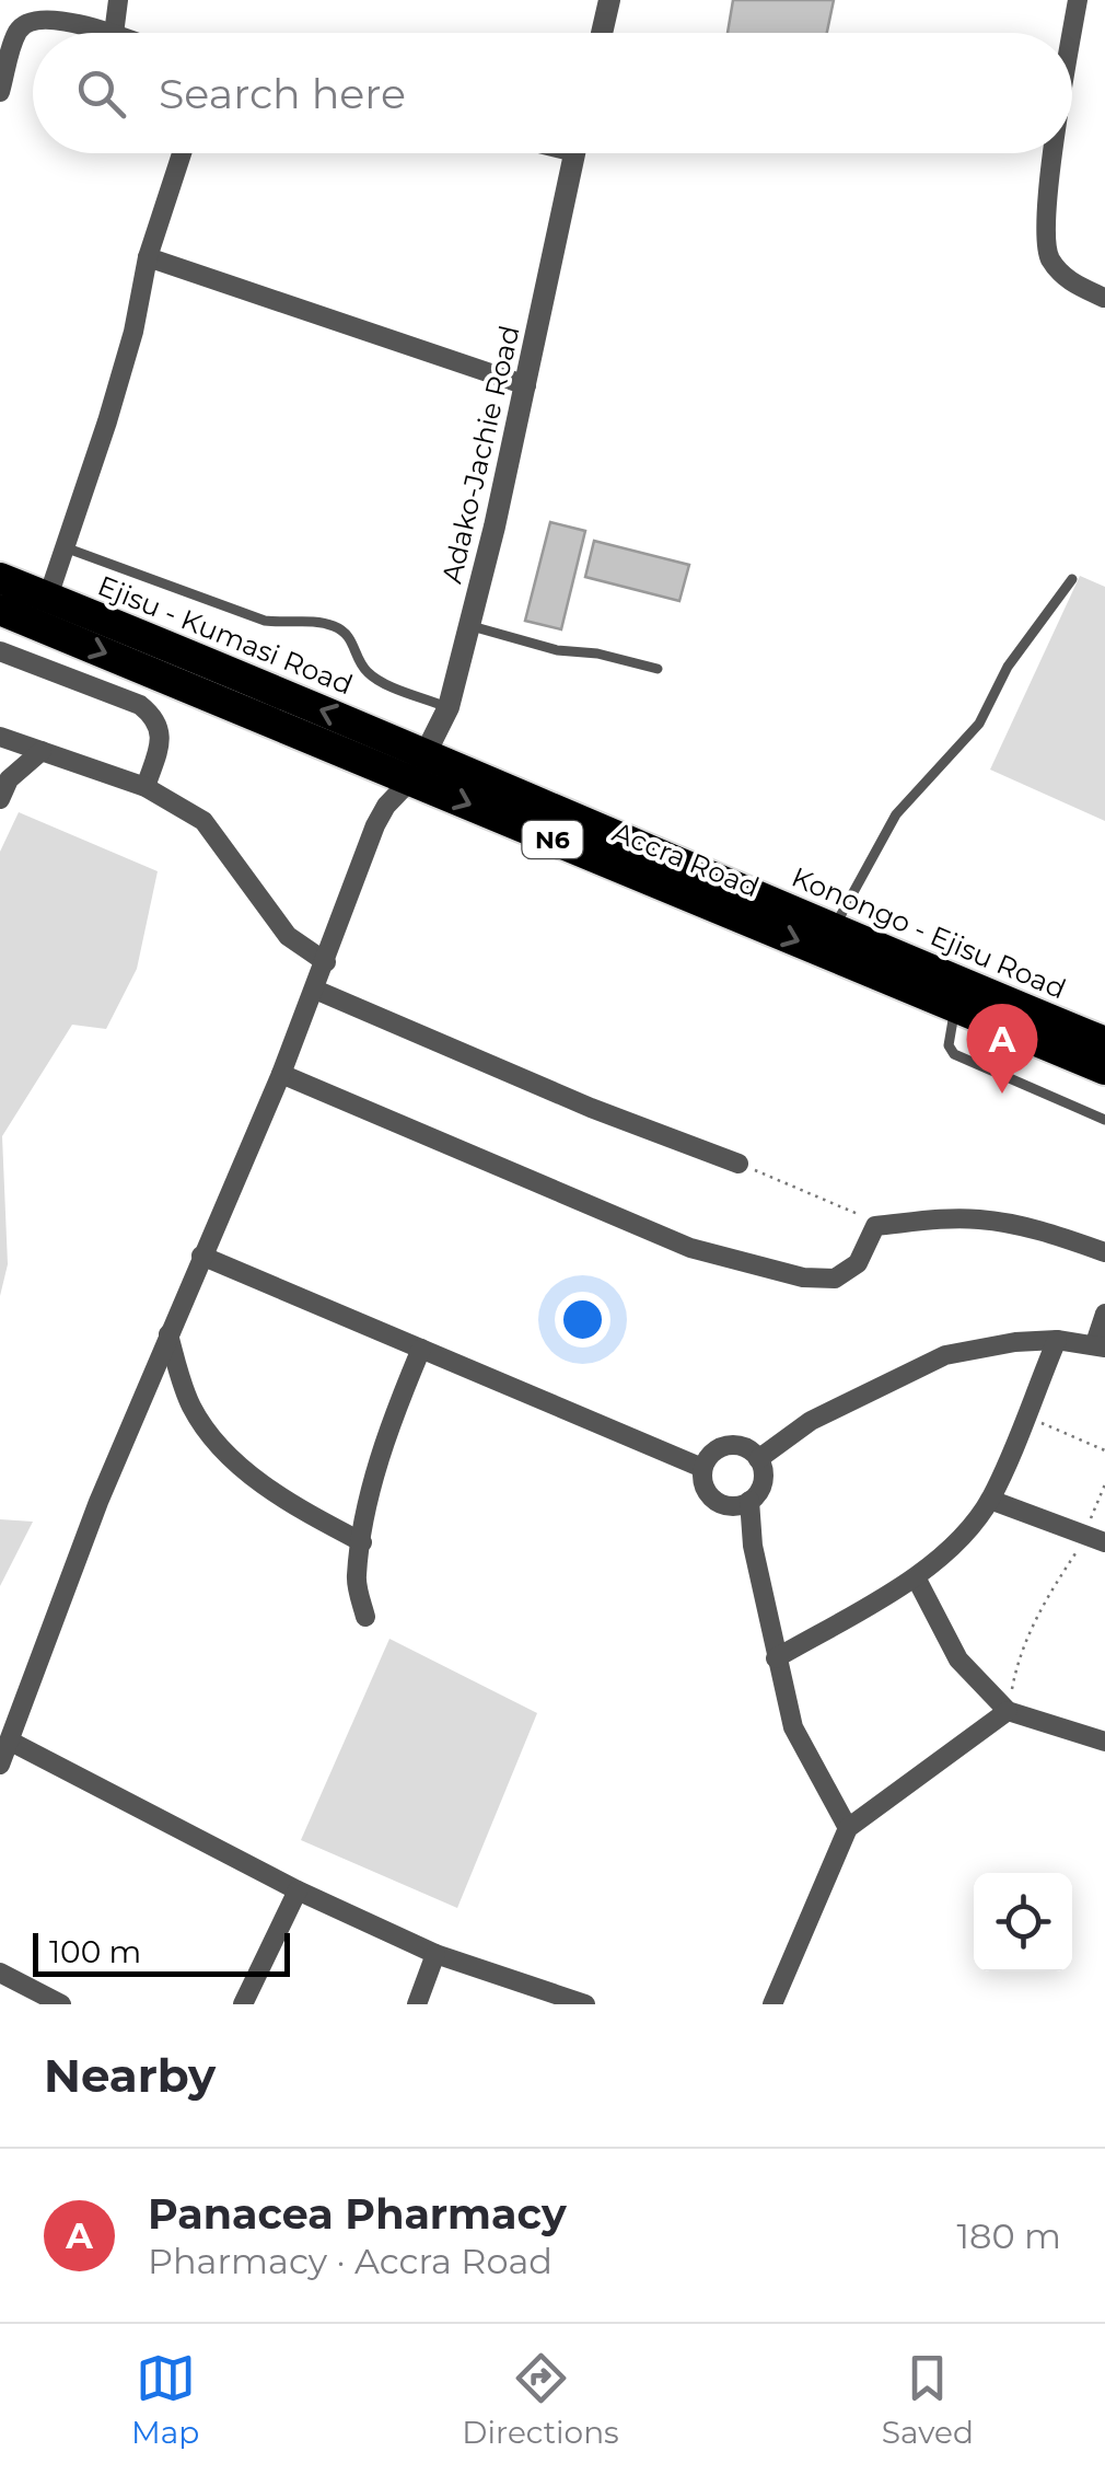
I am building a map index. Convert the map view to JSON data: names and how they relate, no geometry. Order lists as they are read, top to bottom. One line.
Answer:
{"streets":{"highway":["Ejisu - Kumasi Road","N6","Accra Road","Konongo - Ejisu Road"],"street":["Adako-Jachie Road"]},"crossings":[["Adako-Jachie Road","Ejisu - Kumasi Road"],["Adako-Jachie Road","Accra Road"],["Adako-Jachie Road","Konongo - Ejisu Road"],["Ejisu - Kumasi Road","Accra Road"],["Ejisu - Kumasi Road","Konongo - Ejisu Road"],["Accra Road","Konongo - Ejisu Road"]],"one_way":["Ejisu - Kumasi Road","Accra Road"],"scale_bar":"100 m","page":{"search":"Search here","pins":"A","scale":"100 m","heading":"Nearby","list":[{"mark":"A","name":"Panacea Pharmacy","note":"Pharmacy · Accra Road","value":"180 m"}],"nav":["Map","Directions","Saved"]}}
